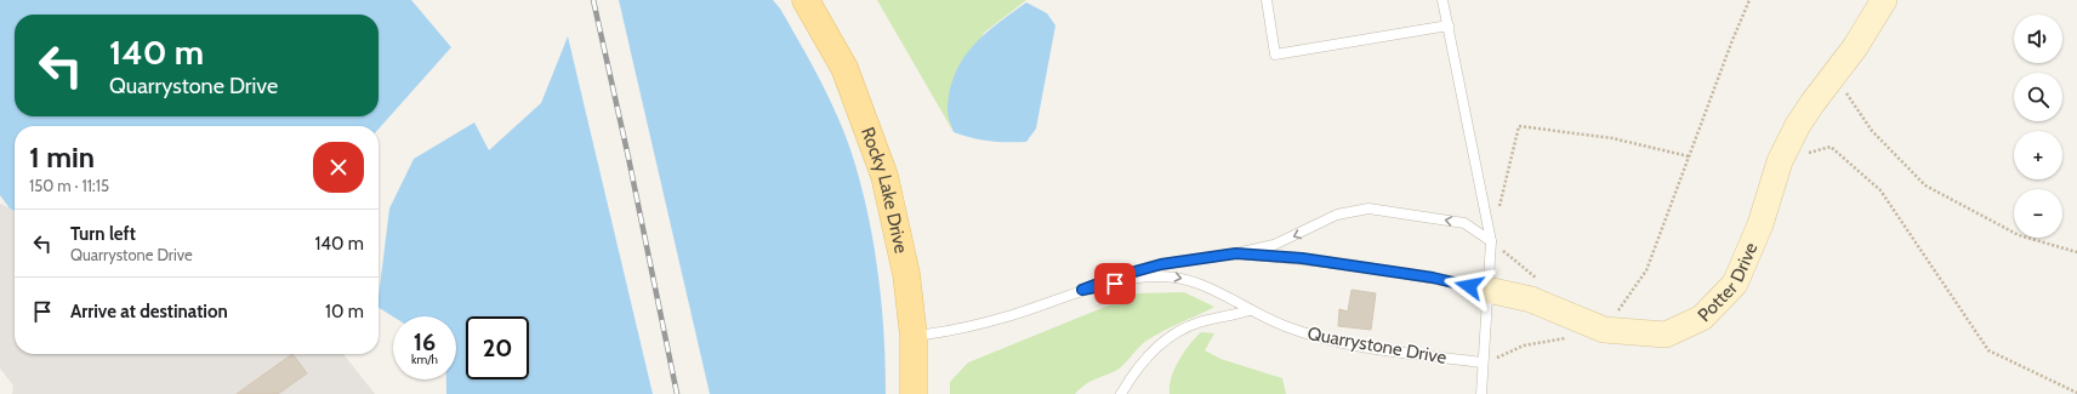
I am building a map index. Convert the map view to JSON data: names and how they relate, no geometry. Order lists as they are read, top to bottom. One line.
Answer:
{"streets":{"main road":["Rocky Lake Drive"],"street":["Potter Drive"],"lane":["Quarrystone Drive"]},"crossings":[["Rocky Lake Drive","Quarrystone Drive"]],"page":{"map_buttons":["+","−"],"turn":["140 m","Quarrystone Drive"],"heading":["1 min","150 m · 11:15"],"list":[{"name":"Turn left","note":"Quarrystone Drive","value":"140 m"},{"name":"Arrive at destination","value":"10 m"}],"speed":"16 km/h","limit":"20"}}
